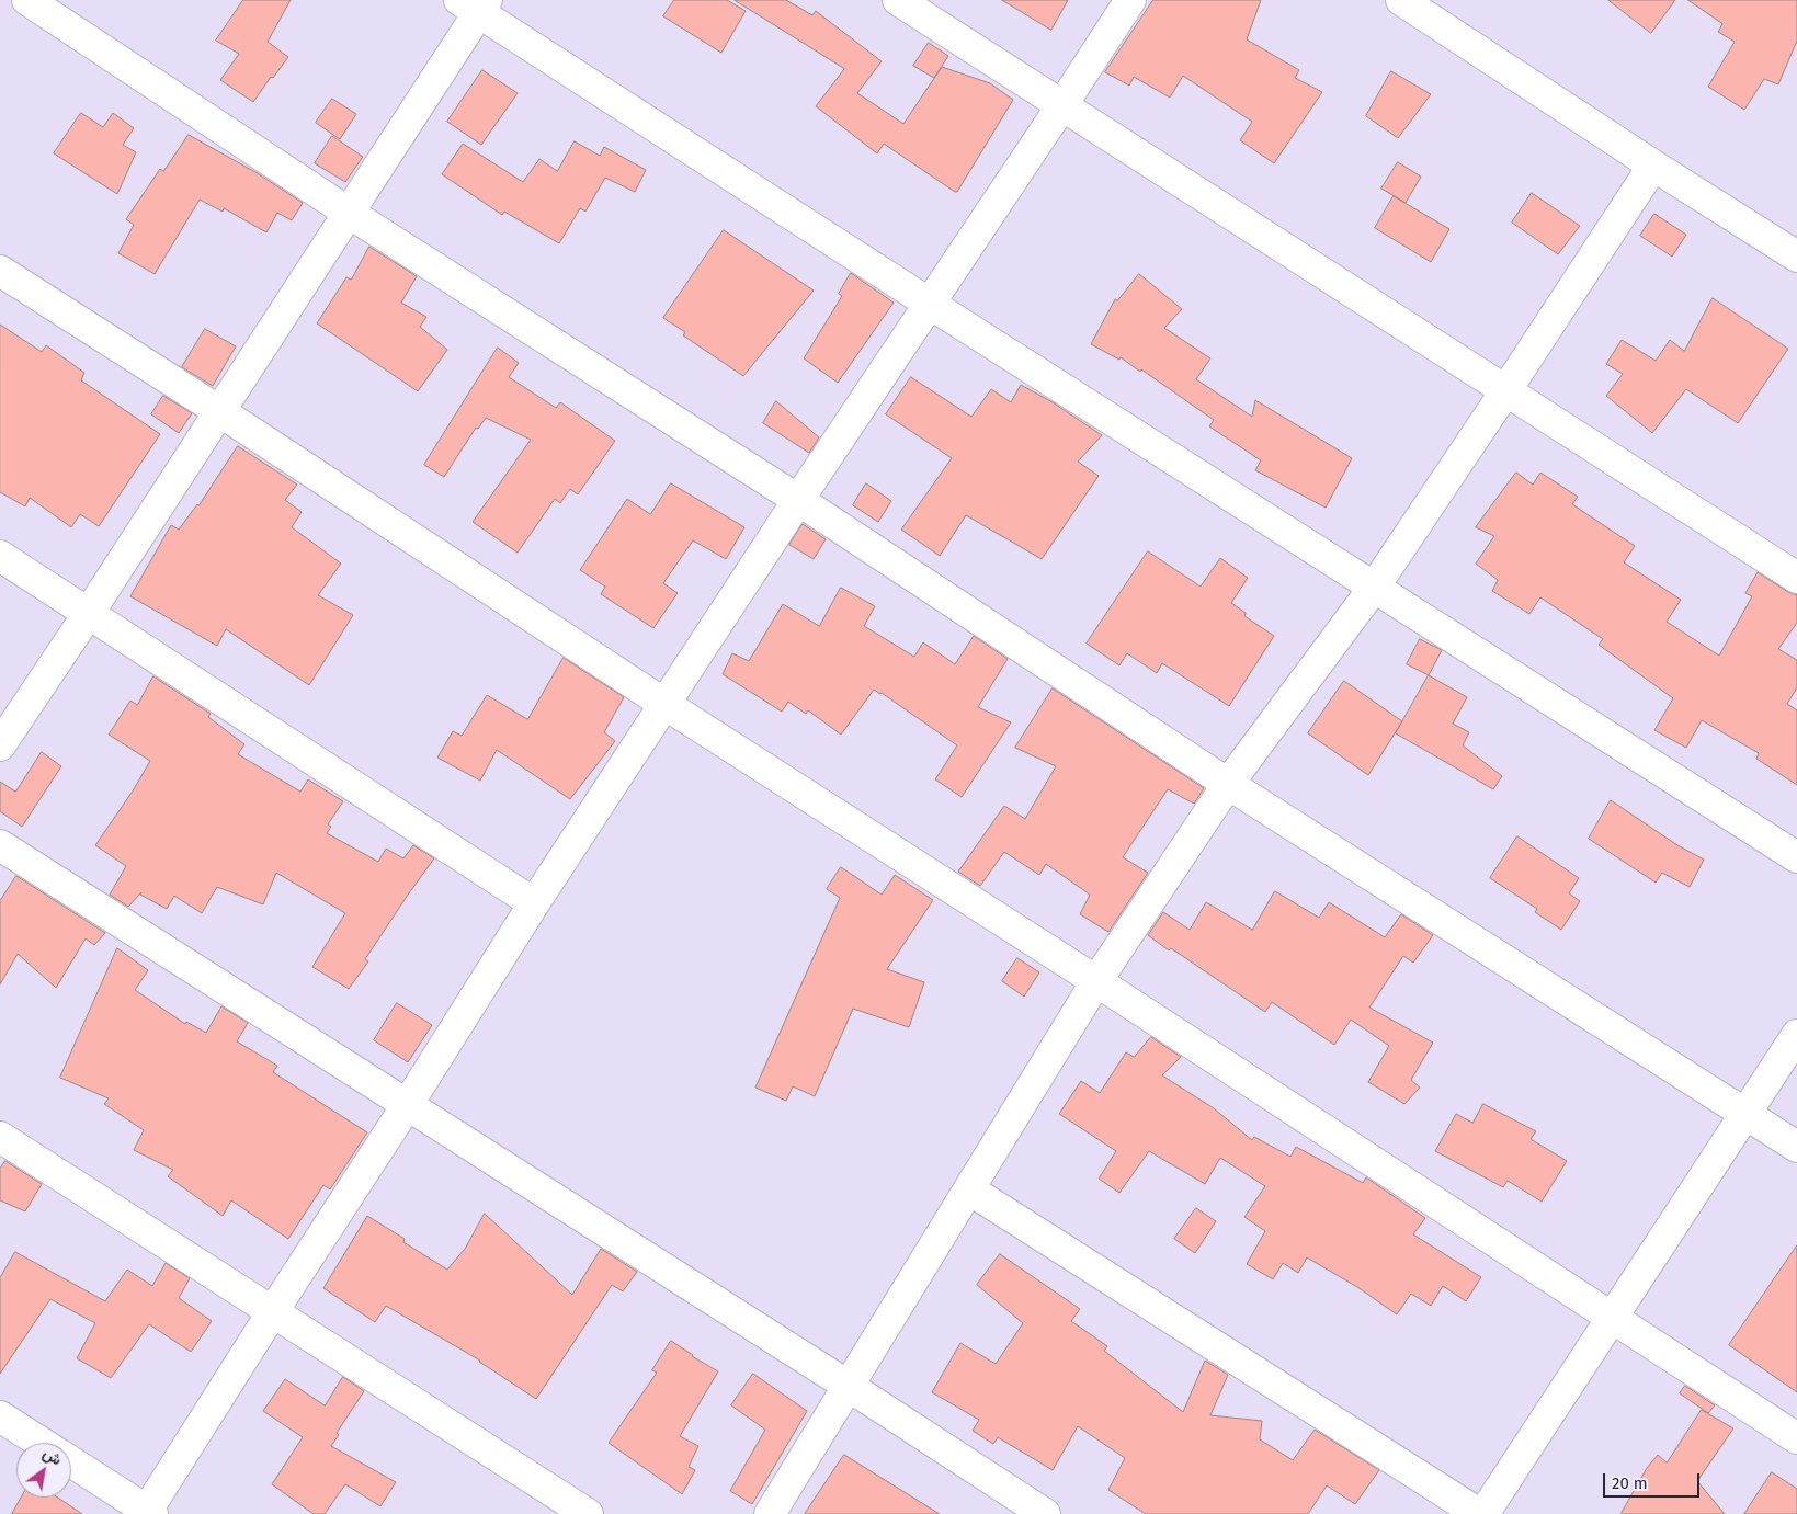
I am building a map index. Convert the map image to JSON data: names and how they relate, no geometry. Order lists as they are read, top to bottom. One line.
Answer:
{"scale_bar":"20 m","north":"top right"}
